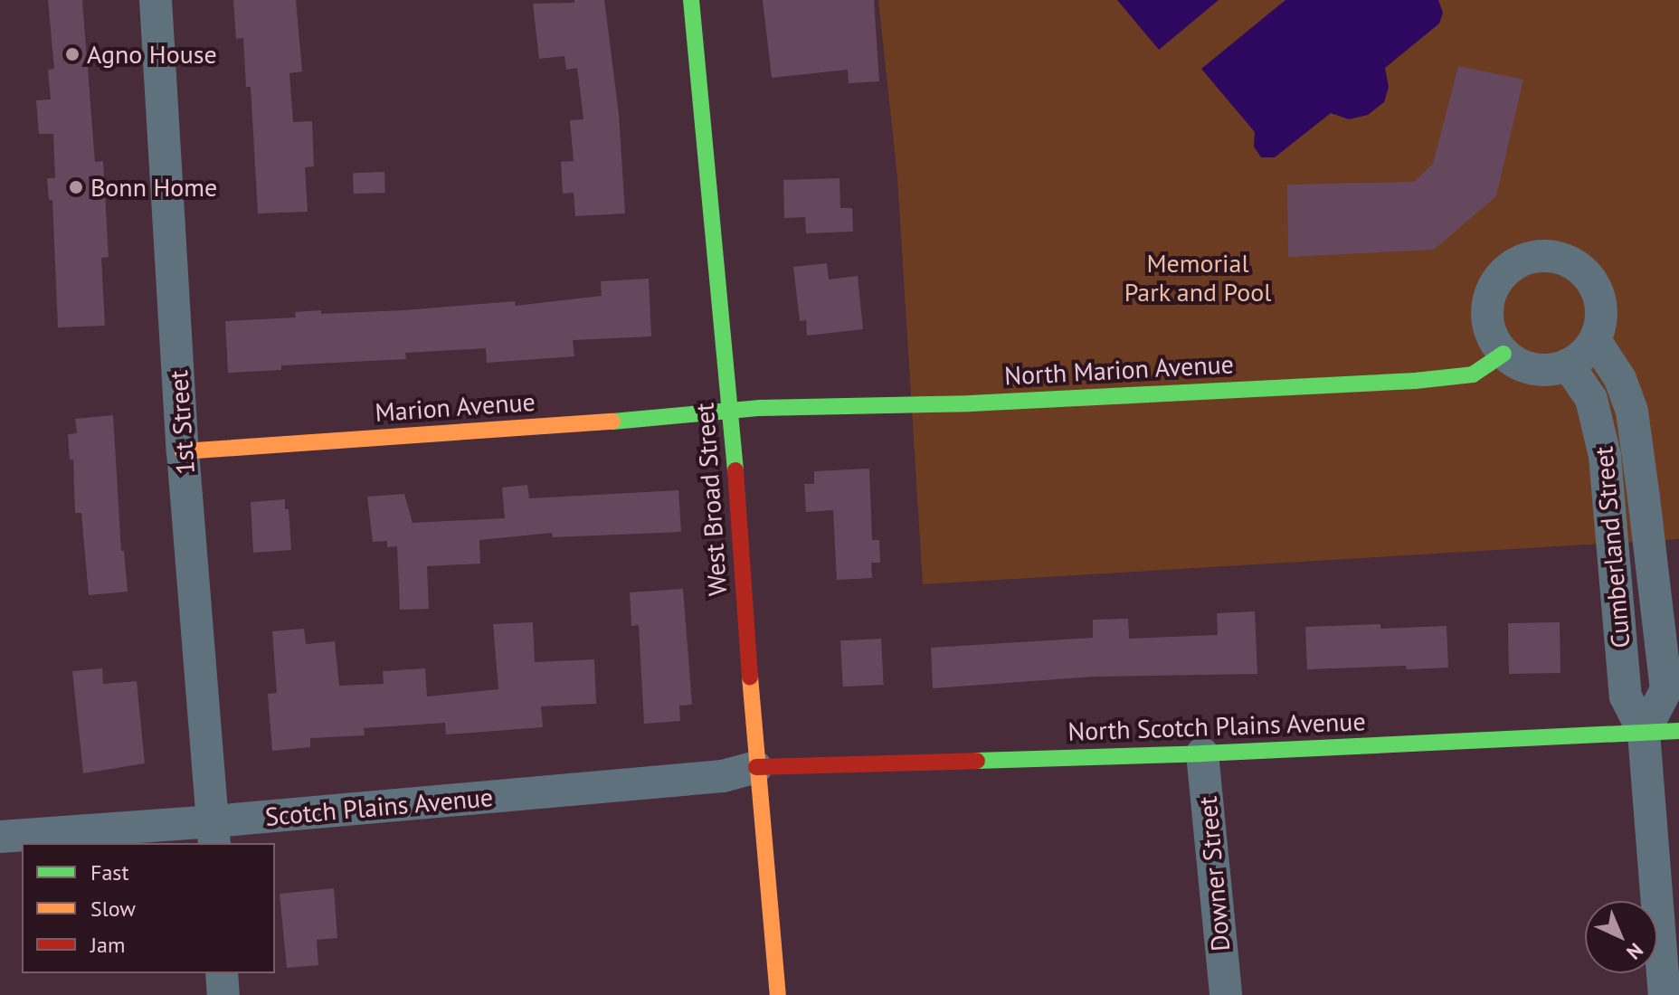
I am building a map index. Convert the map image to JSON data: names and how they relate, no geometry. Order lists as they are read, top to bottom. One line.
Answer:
{"streets":{"street":["North Marion Avenue","Marion Avenue","1st Street","West Broad Street","Cumberland Street","North Scotch Plains Avenue","Scotch Plains Avenue","Downer Street"]},"crossings":[["North Marion Avenue","Marion Avenue"],["North Marion Avenue","West Broad Street"],["North Marion Avenue","Cumberland Street"],["Marion Avenue","1st Street"],["Marion Avenue","West Broad Street"],["1st Street","Scotch Plains Avenue"],["West Broad Street","North Scotch Plains Avenue"],["West Broad Street","Scotch Plains Avenue"],["Cumberland Street","North Scotch Plains Avenue"],["North Scotch Plains Avenue","Scotch Plains Avenue"],["North Scotch Plains Avenue","Downer Street"]],"parks":["Memorial Park and Pool"],"places":["Agno House","Bonn Home"],"legend":["Fast","Slow","Jam"],"north":"bottom right"}
